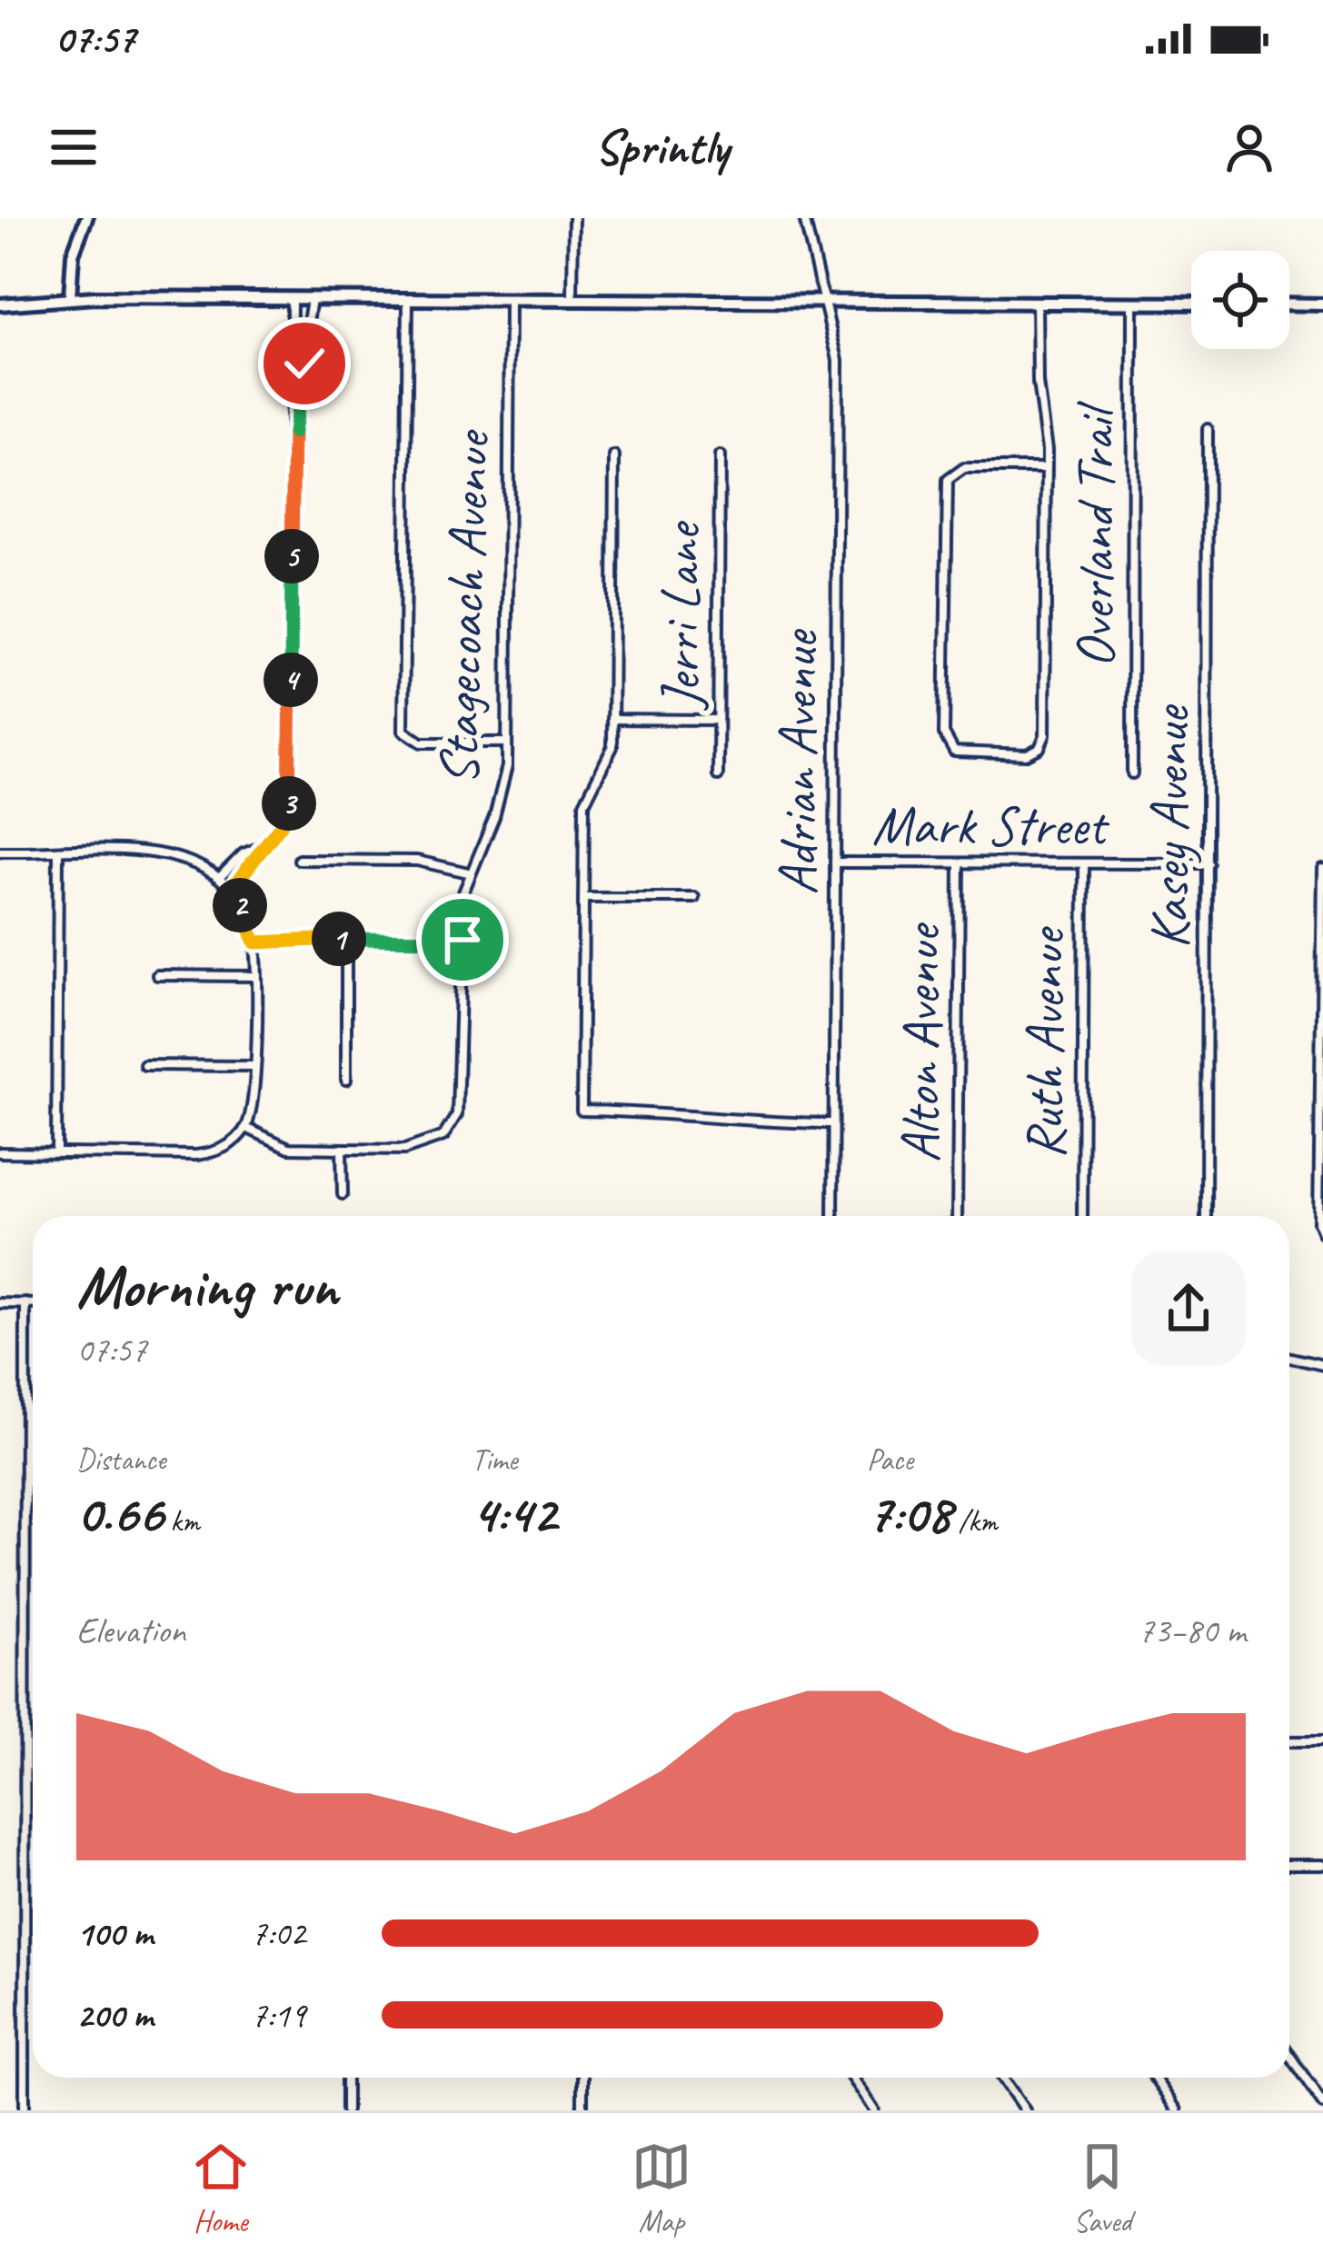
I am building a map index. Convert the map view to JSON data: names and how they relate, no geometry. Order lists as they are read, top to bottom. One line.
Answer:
{"streets":{"street":["Overland Trail","Stagecoach Avenue","Jerri Lane","Adrian Avenue","Mark Street","Kasey Avenue","Alton Avenue","Ruth Avenue"]},"crossings":[["Adrian Avenue","Mark Street"],["Mark Street","Kasey Avenue"],["Mark Street","Alton Avenue"],["Mark Street","Ruth Avenue"]],"page":{"status":"07:57","header":"Sprintly","pins":["5","4","3","2","1"],"heading":["Morning run","07:57"],"stats":[["Distance","0.66 km"],["Time","4:42"],["Pace","7:08 /km"]],"chart":["Elevation","73–80 m"],"list":[{"name":"100 m","note":"7:02"},{"name":"200 m","note":"7:19"}],"tabs":["Home","Map","Saved"]}}
